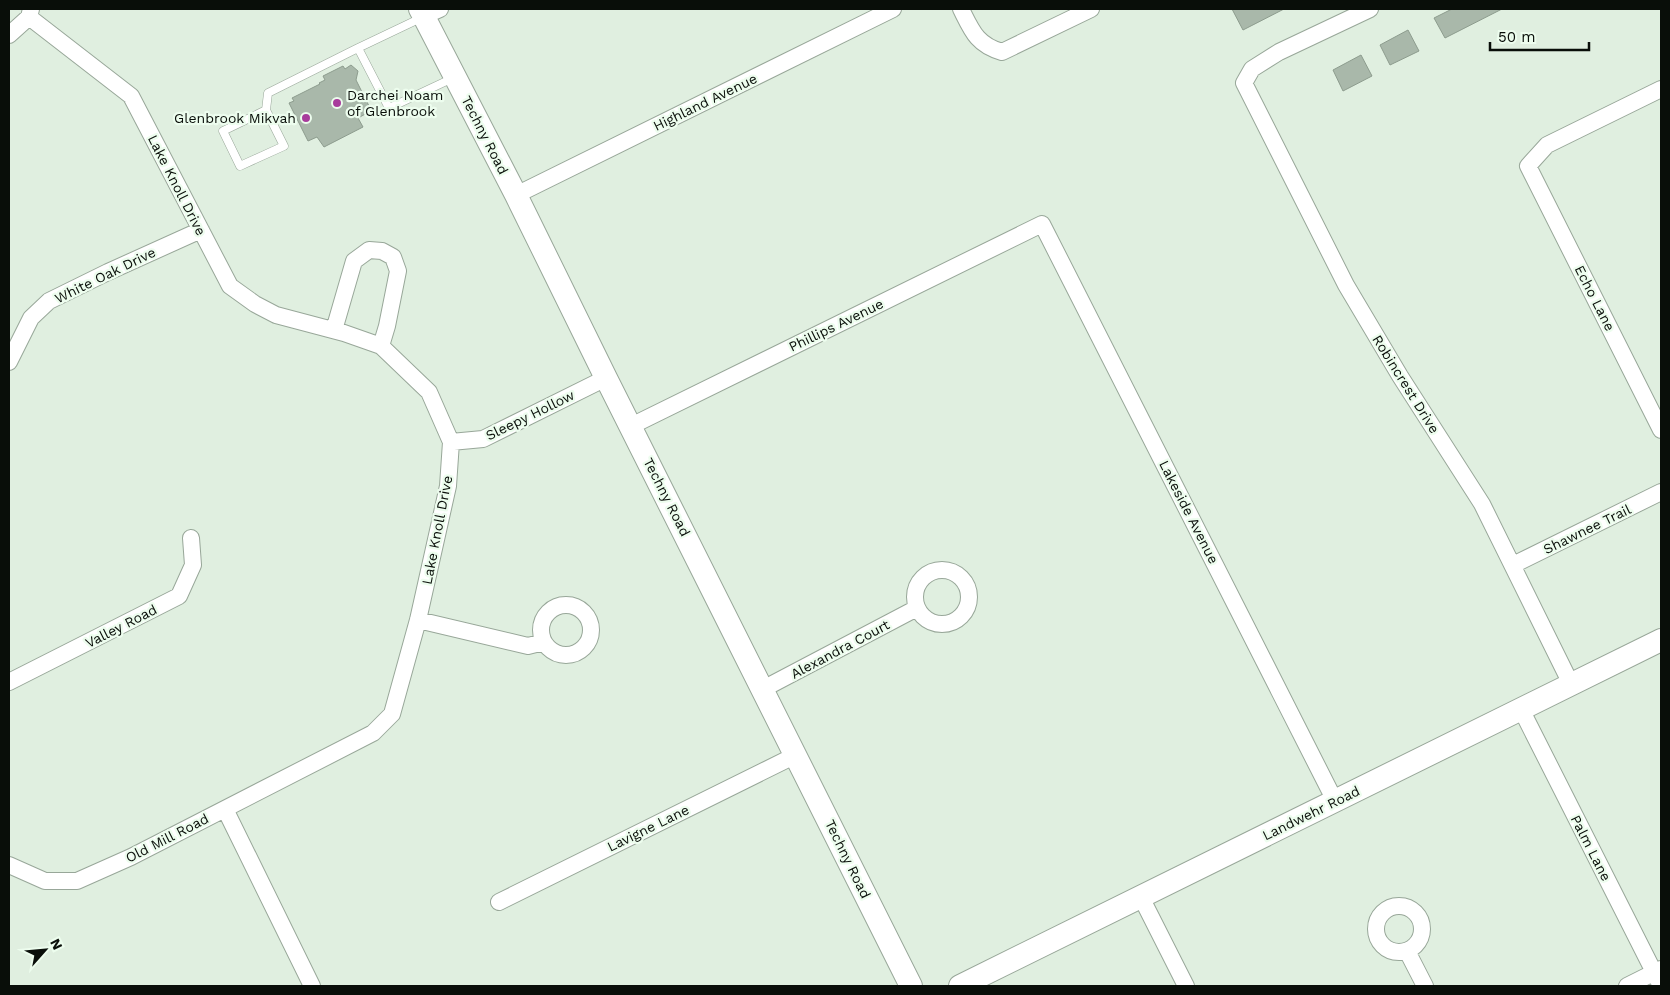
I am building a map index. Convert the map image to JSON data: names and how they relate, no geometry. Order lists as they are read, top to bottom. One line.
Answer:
{"streets":{"main road":["Techny Road","Landwehr Road"],"street":["Highland Avenue","Lake Knoll Drive","White Oak Drive","Echo Lane","Phillips Avenue","Robincrest Drive","Sleepy Hollow","Lakeside Avenue","Shawnee Trail","Valley Road","Alexandra Court","Lavigne Lane","Old Mill Road","Palm Lane"]},"crossings":[["Highland Avenue","Techny Road"],["Techny Road","Phillips Avenue"],["Techny Road","Sleepy Hollow"],["Techny Road","Alexandra Court"],["Techny Road","Lavigne Lane"],["Lake Knoll Drive","White Oak Drive"],["Lake Knoll Drive","Sleepy Hollow"],["Lake Knoll Drive","Old Mill Road"],["Phillips Avenue","Lakeside Avenue"],["Robincrest Drive","Shawnee Trail"],["Robincrest Drive","Landwehr Road"],["Lakeside Avenue","Landwehr Road"],["Landwehr Road","Palm Lane"]],"places":["Darchei Noam of Glenbrook","Glenbrook Mikvah"],"scale_bar":"50 m","north":"top right"}
